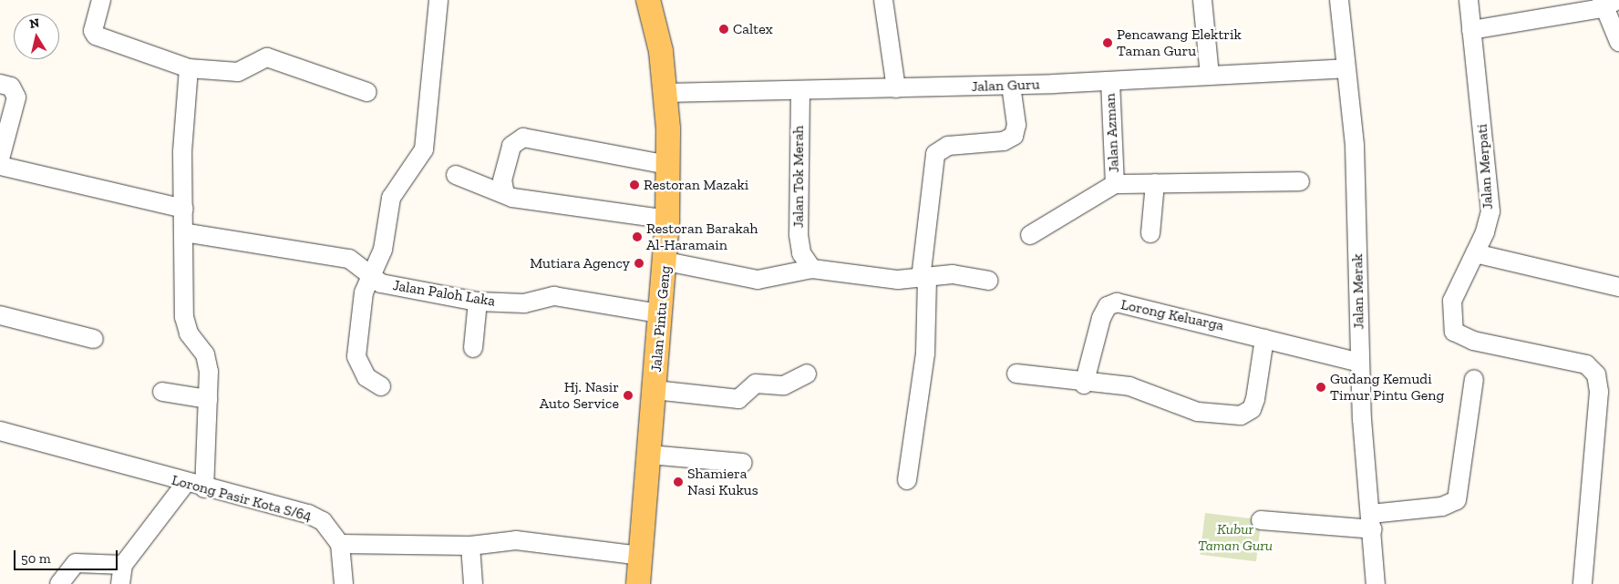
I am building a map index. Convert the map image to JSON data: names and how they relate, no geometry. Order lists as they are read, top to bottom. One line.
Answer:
{"streets":{"main road":["Jalan Pintu Geng"],"street":["Jalan Guru","Jalan Azman","Jalan Merpati","Jalan Tok Merah","Jalan Merak","Jalan Paloh Laka","Lorong Keluarga","Lorong Pasir Kota S/64"]},"crossings":[["Jalan Guru","Jalan Azman"],["Jalan Guru","Jalan Tok Merah"],["Jalan Guru","Jalan Merak"],["Jalan Guru","Jalan Pintu Geng"],["Jalan Merak","Lorong Keluarga"],["Jalan Paloh Laka","Jalan Pintu Geng"]],"parks":["Kubur Taman Guru"],"places":["Caltex","Pencawang Elektrik Taman Guru","Restoran Mazaki","Restoran Barakah Al-Haramain","Mutiara Agency","Gudang Kemudi Timur Pintu Geng","Hj. Nasir Auto Service","Shamiera Nasi Kukus"],"scale_bar":"50 m","north":"top"}
